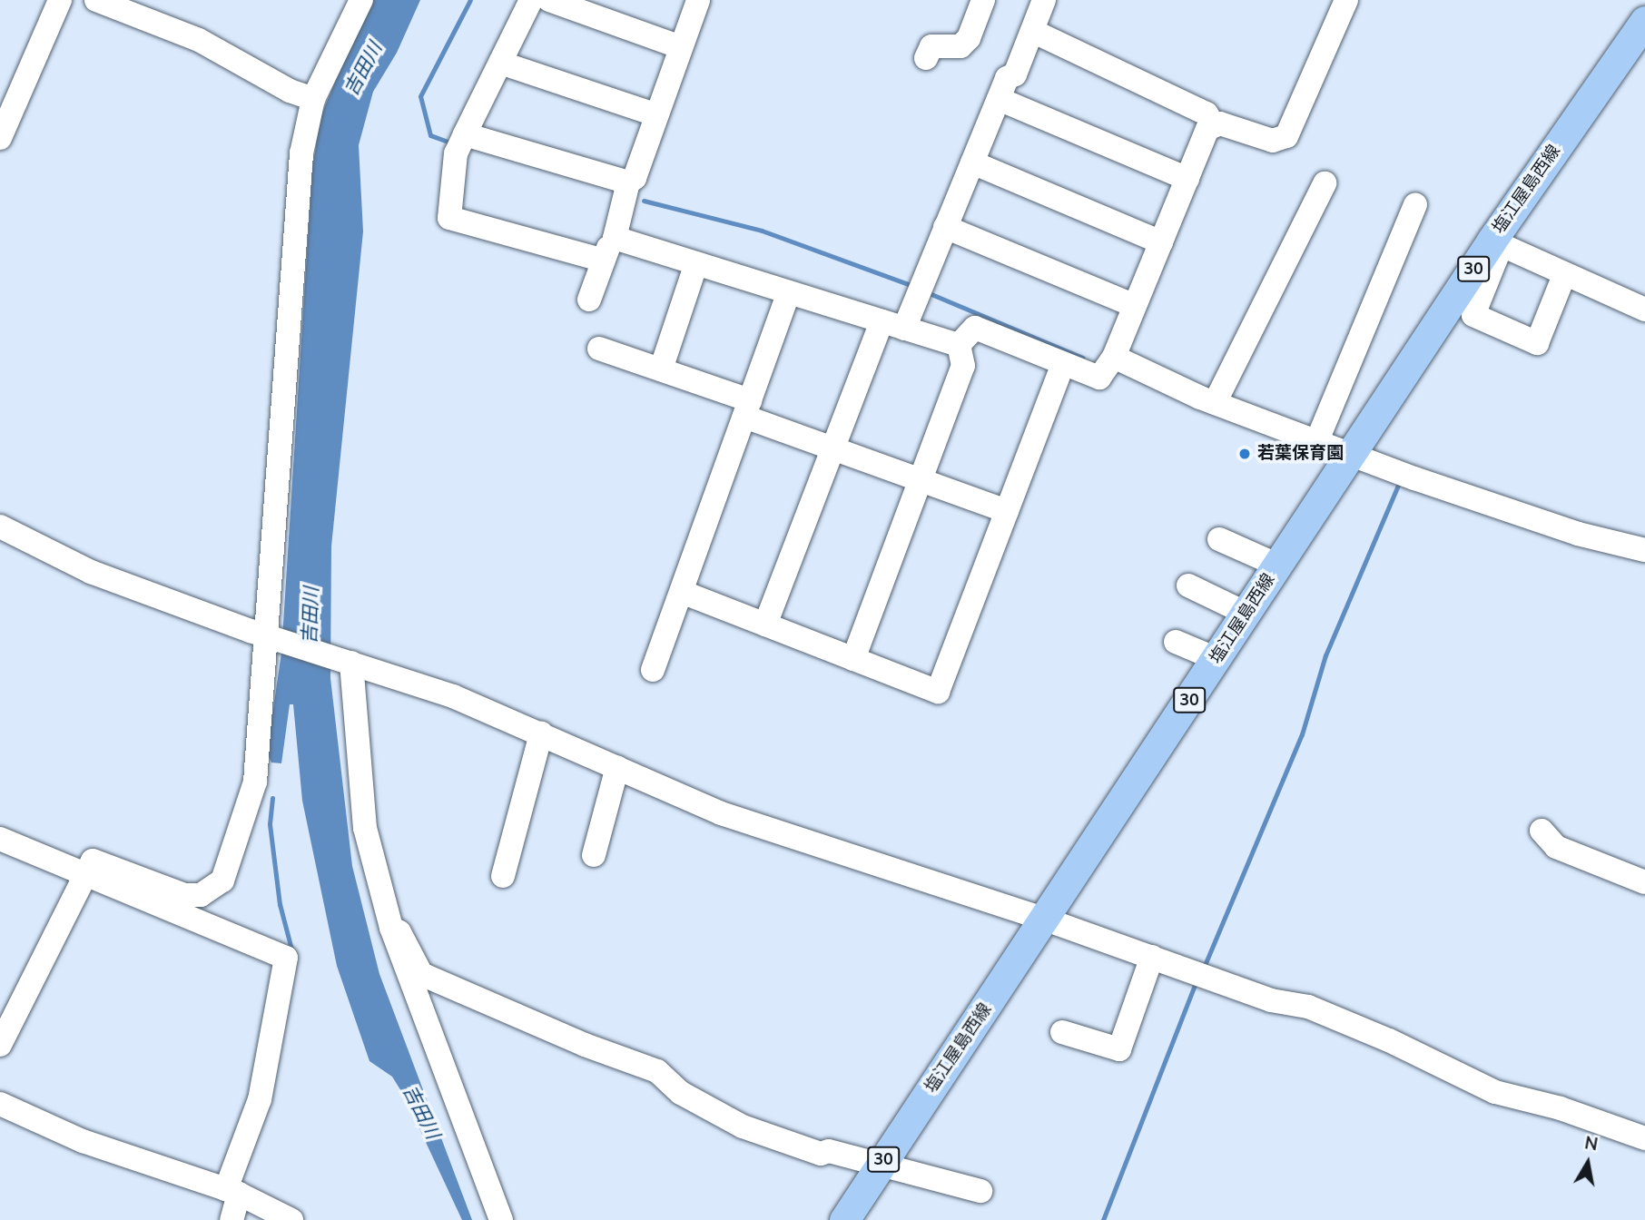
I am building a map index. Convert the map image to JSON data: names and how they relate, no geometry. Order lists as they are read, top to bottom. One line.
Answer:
{"streets":{"main road":["塩江屋島西線","30"]},"water":["吉田川"],"places":["若葉保育園"],"north":"top"}
